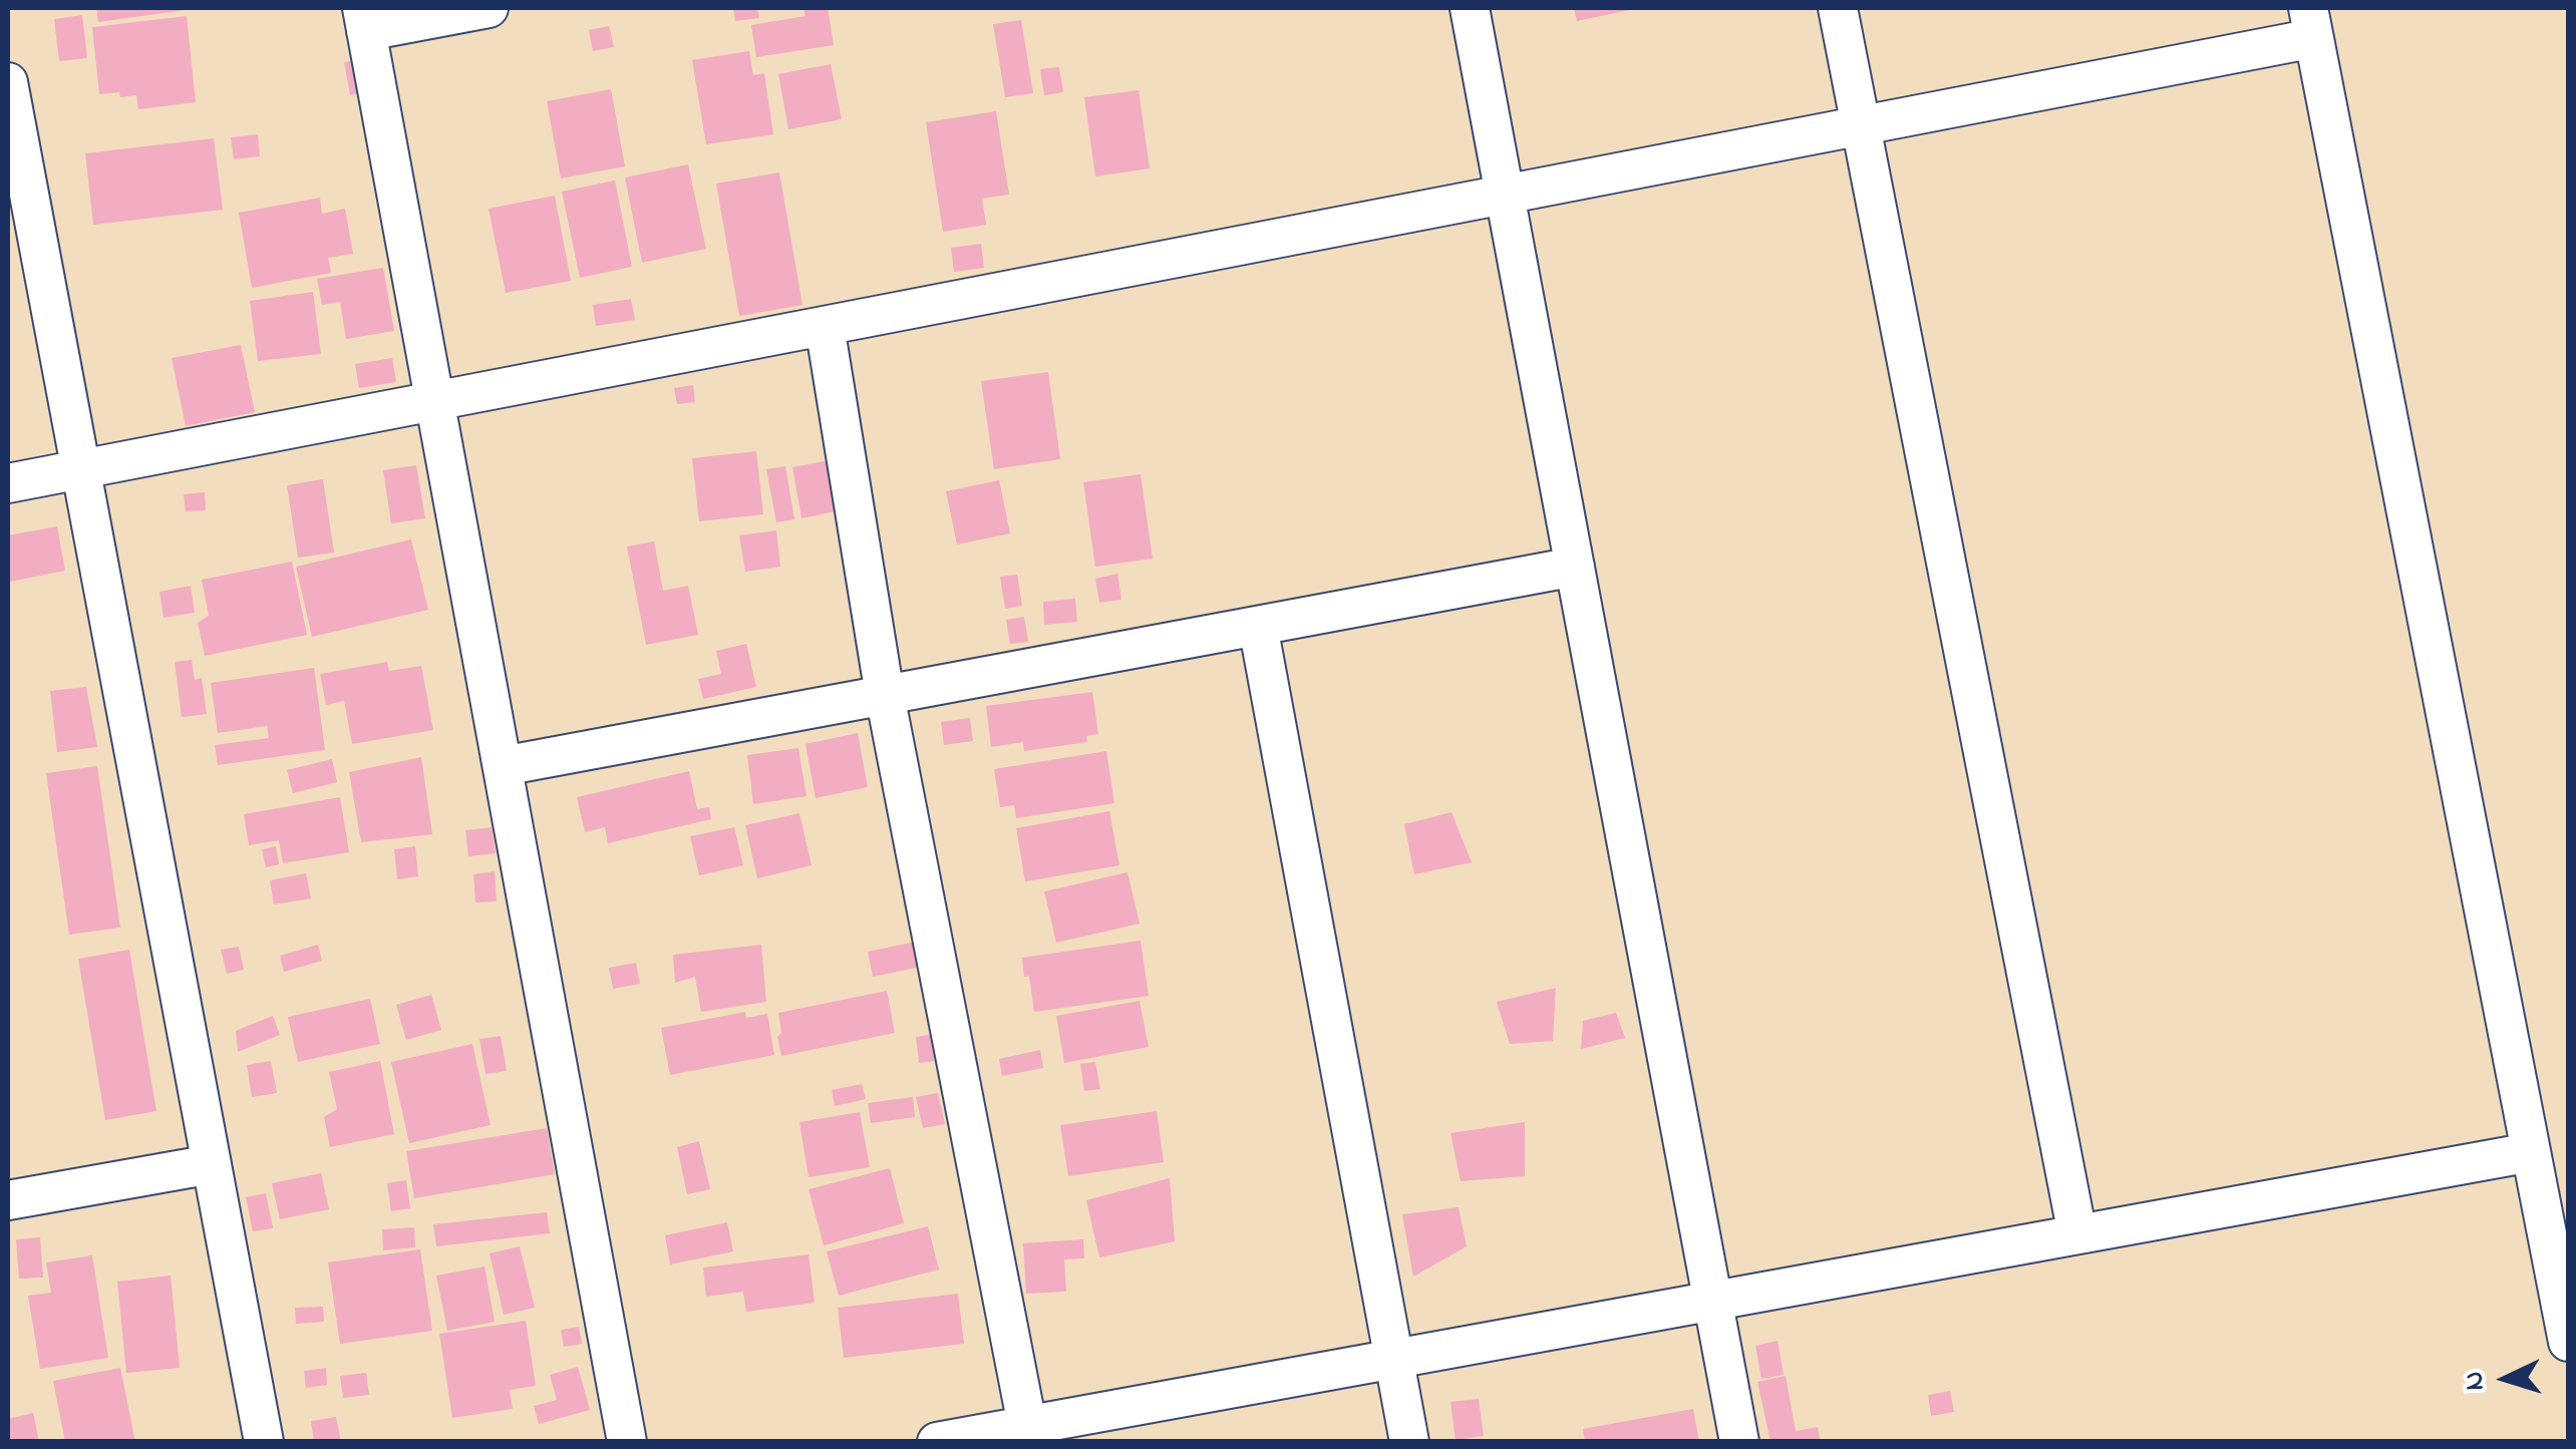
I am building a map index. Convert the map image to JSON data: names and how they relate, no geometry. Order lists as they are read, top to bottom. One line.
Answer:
{"north":"left"}
